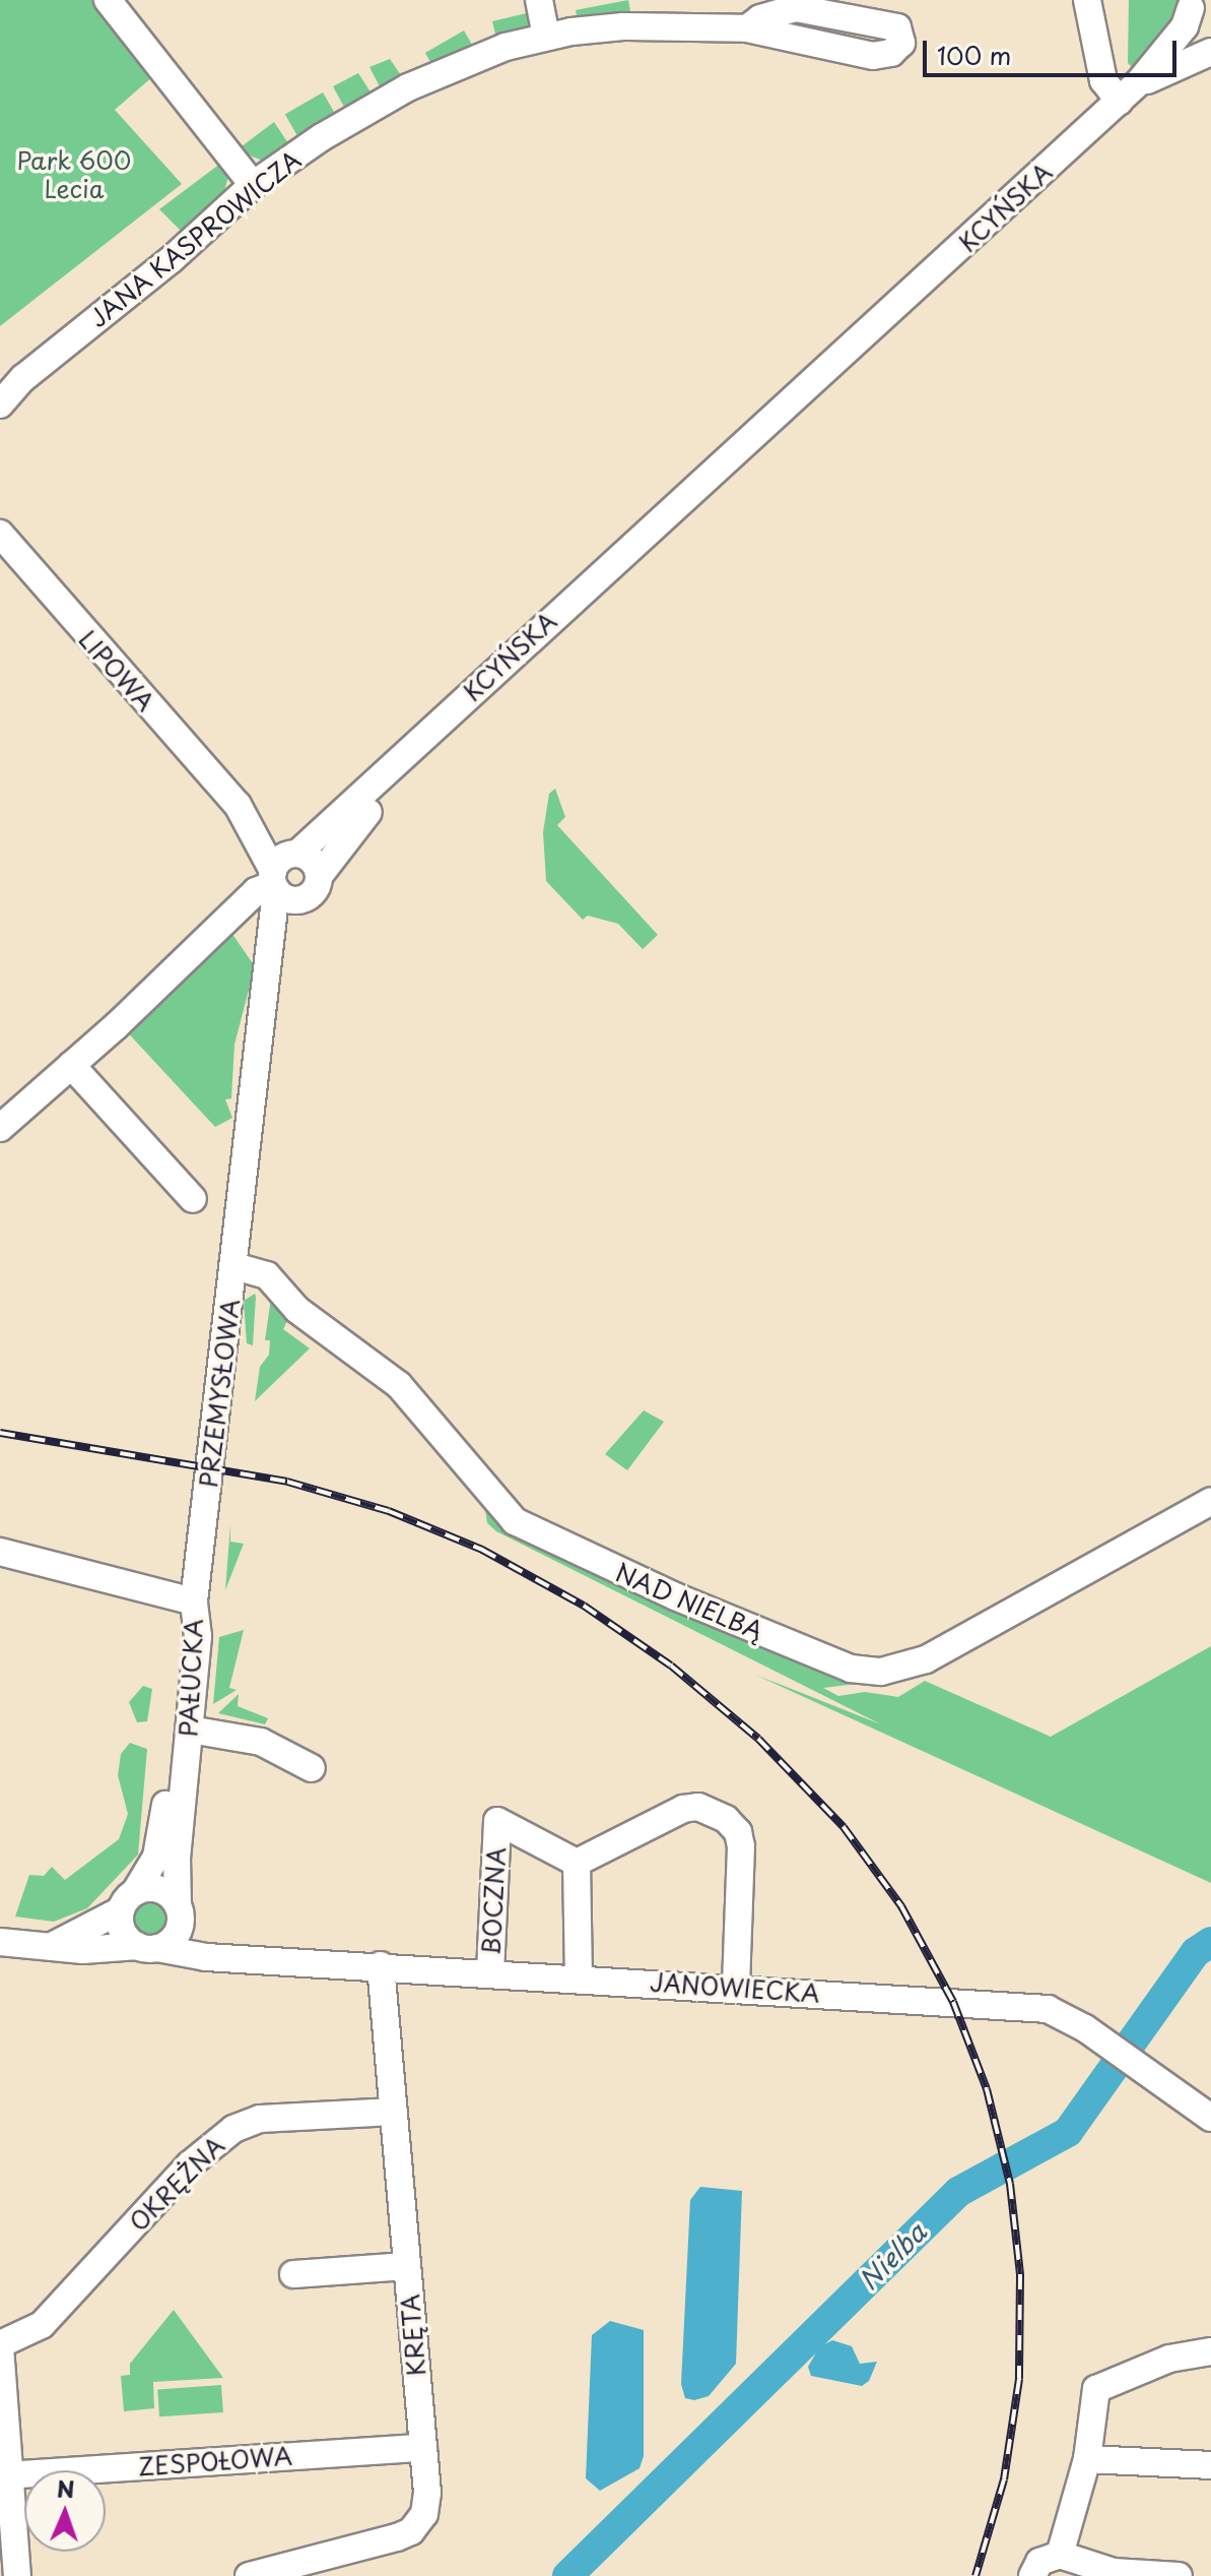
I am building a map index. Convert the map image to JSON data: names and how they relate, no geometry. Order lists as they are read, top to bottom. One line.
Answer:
{"streets":{"street":["KCYŃSKA","JANA KASPROWICZA","LIPOWA","PRZEMYSŁOWA","NAD NIELBĄ","PAŁUCKA","BOCZNA","JANOWIECKA","OKRĘŻNA","KRĘTA","ZESPOŁOWA"]},"crossings":[["KCYŃSKA","LIPOWA"],["KCYŃSKA","PRZEMYSŁOWA"],["LIPOWA","PRZEMYSŁOWA"],["PRZEMYSŁOWA","NAD NIELBĄ"],["PRZEMYSŁOWA","PAŁUCKA"],["PAŁUCKA","JANOWIECKA"],["BOCZNA","JANOWIECKA"],["JANOWIECKA","KRĘTA"],["OKRĘŻNA","KRĘTA"],["KRĘTA","ZESPOŁOWA"]],"water":["Nielba"],"parks":["Park 600 Lecia"],"scale_bar":"100 m","north":"top"}
